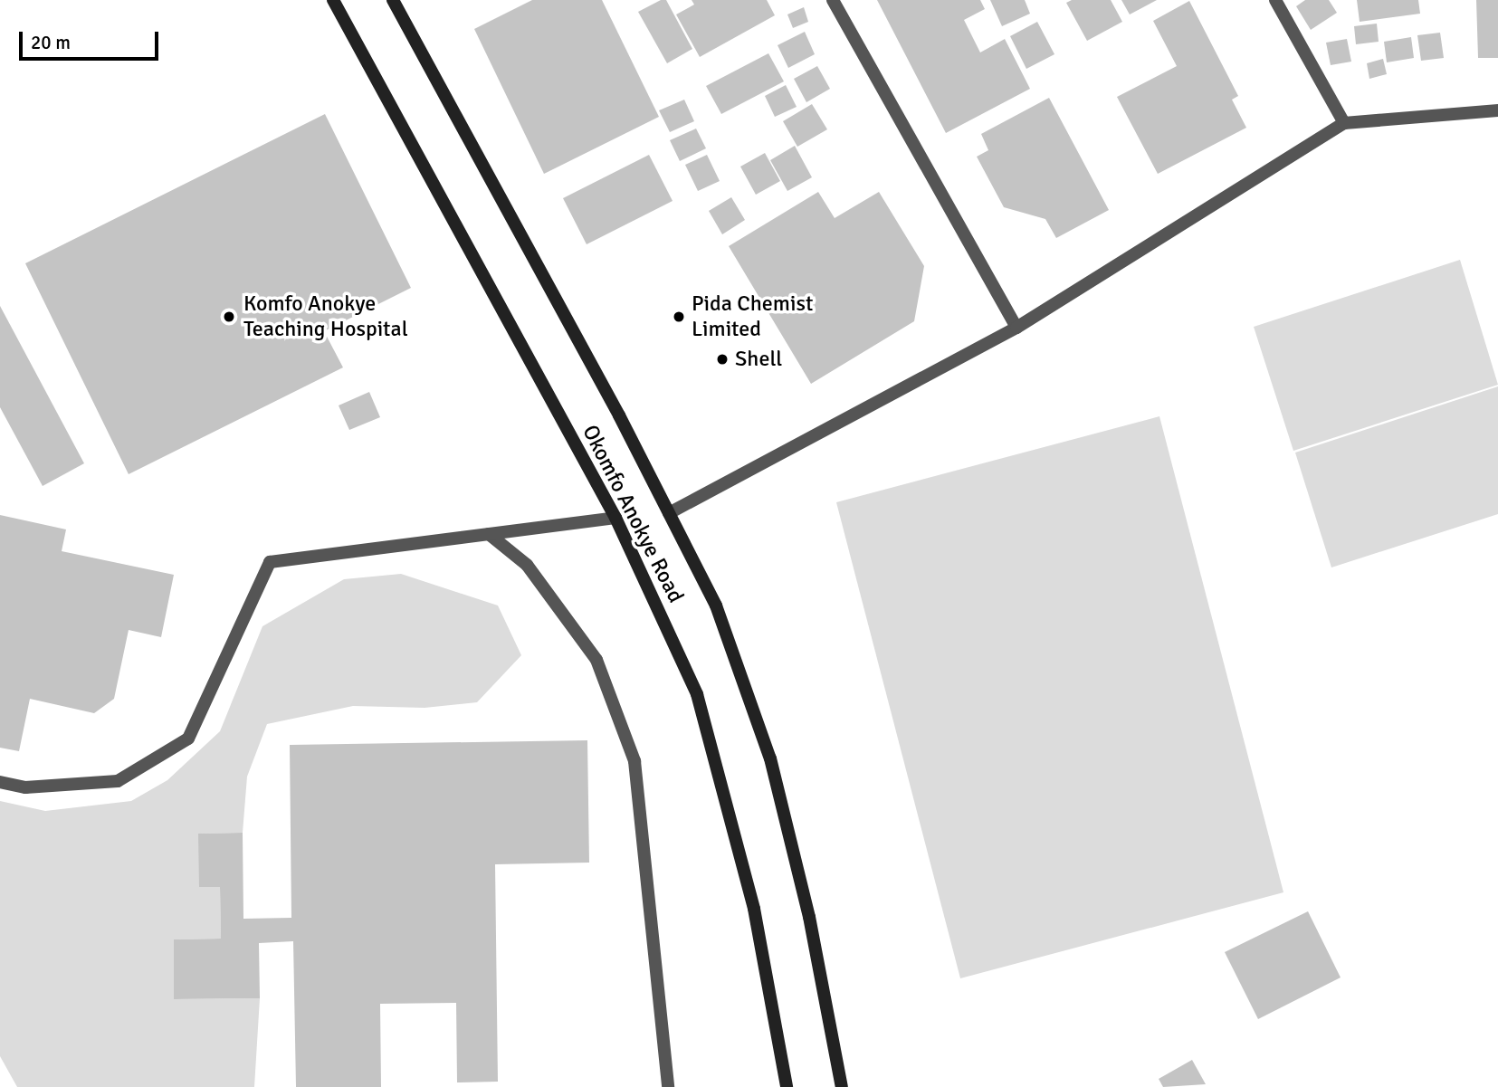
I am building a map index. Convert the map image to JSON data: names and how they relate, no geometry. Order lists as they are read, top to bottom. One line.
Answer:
{"streets":{"main road":["Okomfo Anokye Road"]},"places":["Komfo Anokye Teaching Hospital","Pida Chemist Limited","Shell"],"scale_bar":"20 m"}
